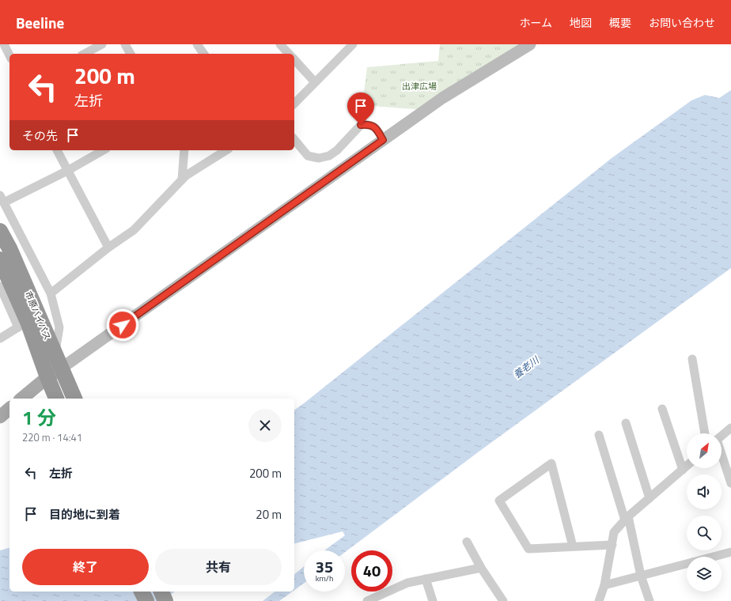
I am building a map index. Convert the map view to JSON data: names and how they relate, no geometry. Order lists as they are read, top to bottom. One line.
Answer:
{"streets":{"highway":["市原バイパス"]},"water":["養老川"],"parks":["出津広場"],"north":"top right","page":{"header":"Beeline","nav":["ホーム","地図","概要","お問い合わせ"],"turn":["200 m","左折"],"then":"その先","heading":["1 分","220 m · 14:41"],"list":[{"name":"左折","value":"200 m"},{"name":"目的地に到着","value":"20 m"}],"buttons":["終了","共有"],"speed":"35 km/h","limit":"40"}}
